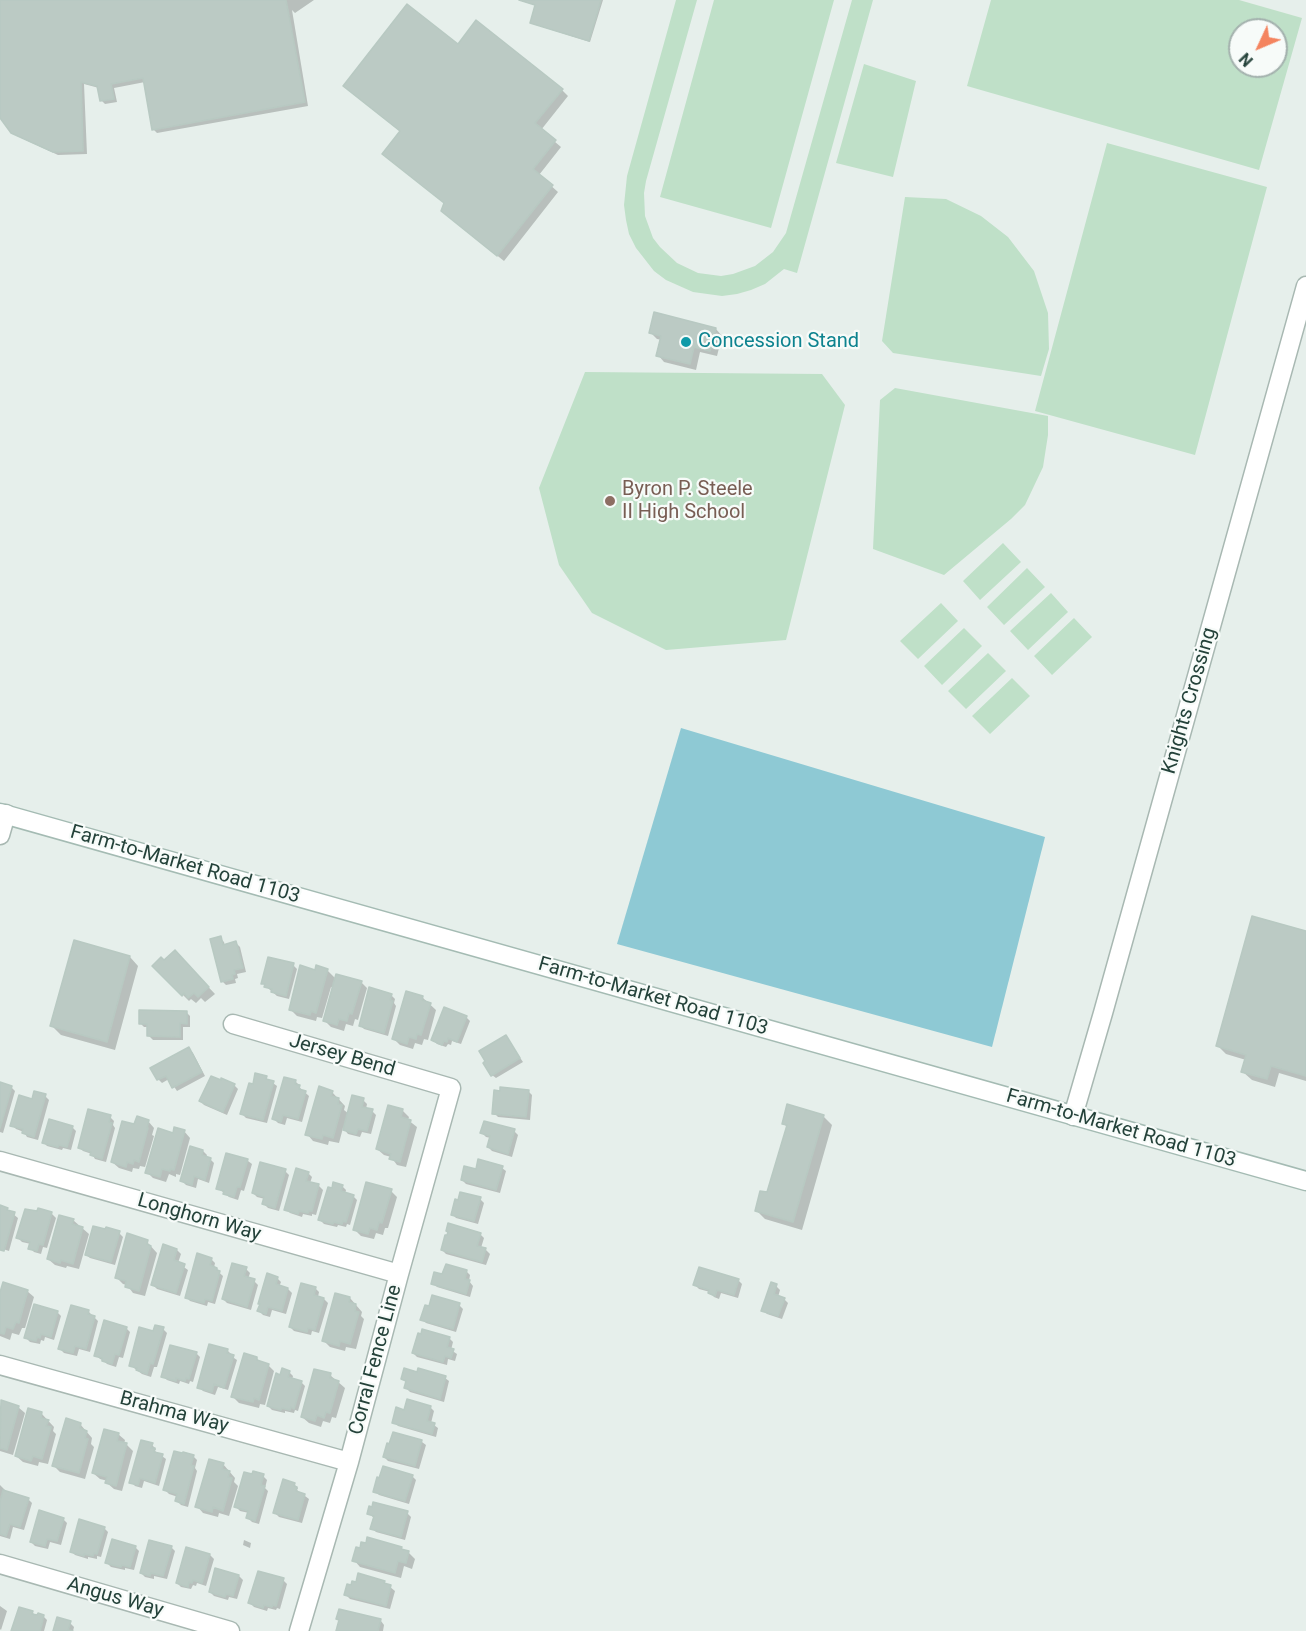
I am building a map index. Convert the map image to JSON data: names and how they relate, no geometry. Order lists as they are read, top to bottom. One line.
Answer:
{"streets":{"street":["Knights Crossing","Farm-to-Market Road 1103","Jersey Bend","Longhorn Way","Corral Fence Line","Brahma Way","Angus Way"]},"crossings":[["Knights Crossing","Farm-to-Market Road 1103"],["Jersey Bend","Corral Fence Line"],["Longhorn Way","Corral Fence Line"],["Corral Fence Line","Brahma Way"]],"places":["Concession Stand","Byron P. Steele II High School"],"north":"bottom left"}
